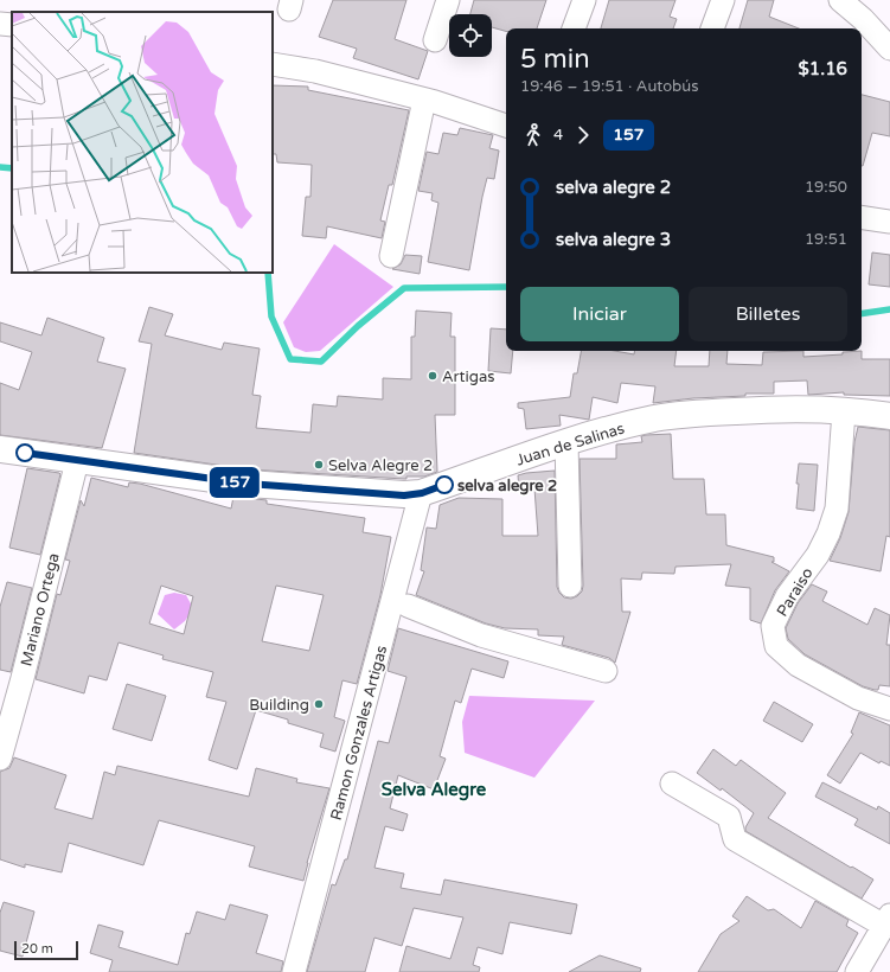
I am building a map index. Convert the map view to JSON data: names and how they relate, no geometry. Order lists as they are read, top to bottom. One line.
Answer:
{"streets":{"street":["Juan de Salinas","Paraiso","Mariano Ortega","Ramon Gonzales Artigas"]},"crossings":[["Juan de Salinas","Paraiso"],["Juan de Salinas","Mariano Ortega"],["Juan de Salinas","Ramon Gonzales Artigas"]],"districts":["Selva Alegre"],"places":["Artigas","Selva Alegre 2","selva alegre 2","Building"],"lines":["bus line 157"],"scale_bar":"20 m","page":{"on_map":"157","heading":["5 min","19:46 – 19:51 · Autobús","$1.16"],"legs":["4","157"],"list":[{"name":"selva alegre 2","value":"19:50"},{"name":"selva alegre 3","value":"19:51"}],"buttons":["Iniciar","Billetes"],"scale":"20 m"}}
